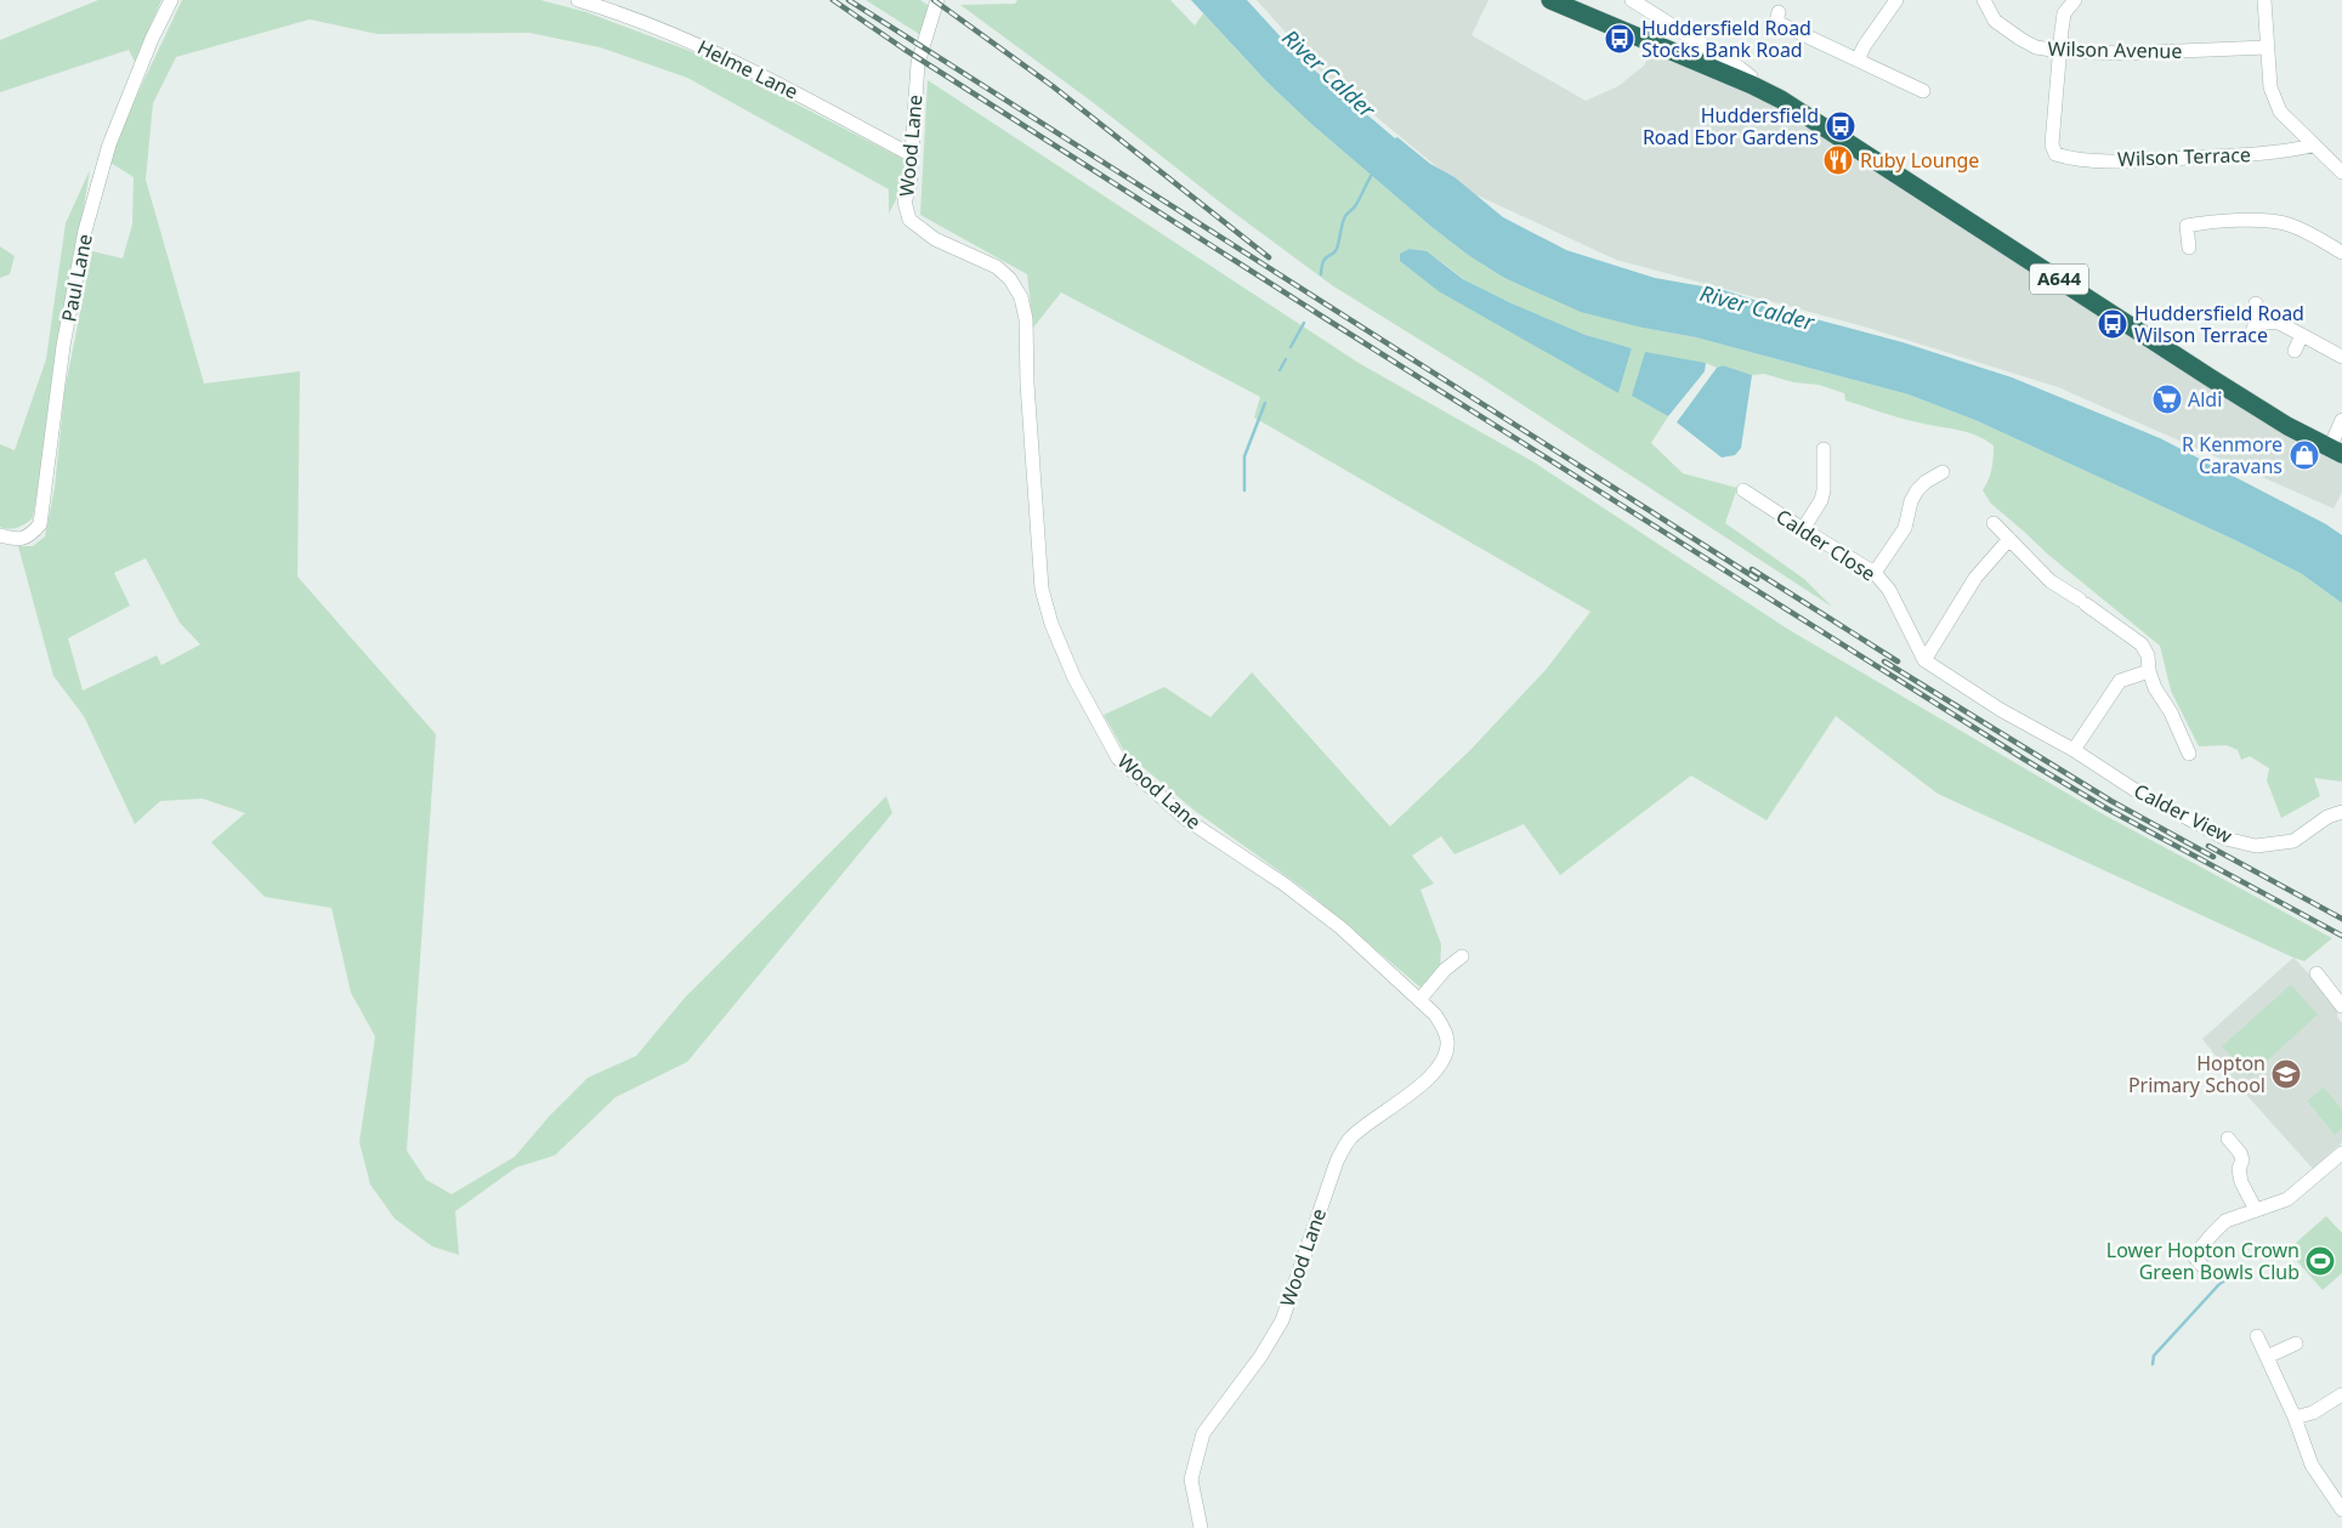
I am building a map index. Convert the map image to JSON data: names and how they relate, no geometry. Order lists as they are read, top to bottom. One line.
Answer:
{"streets":{"highway":["A644"],"street":["Wilson Avenue","Helme Lane","Wood Lane","Wilson Terrace","Paul Lane","Calder Close","Calder View"]},"crossings":[["Wilson Avenue","Wilson Terrace"],["Helme Lane","Wood Lane"],["Calder Close","Calder View"]],"water":["River Calder"],"places":{"bus stop":["Huddersfield Road Stocks Bank Road","Huddersfield Road Ebor Gardens","Huddersfield Road Wilson Terrace"],"restaurant":["Ruby Lounge"],"supermarket":["Aldi"],"shop":["R Kenmore Caravans"],"school or university":["Hopton Primary School"],"sports":["Lower Hopton Crown Green Bowls Club"]}}
